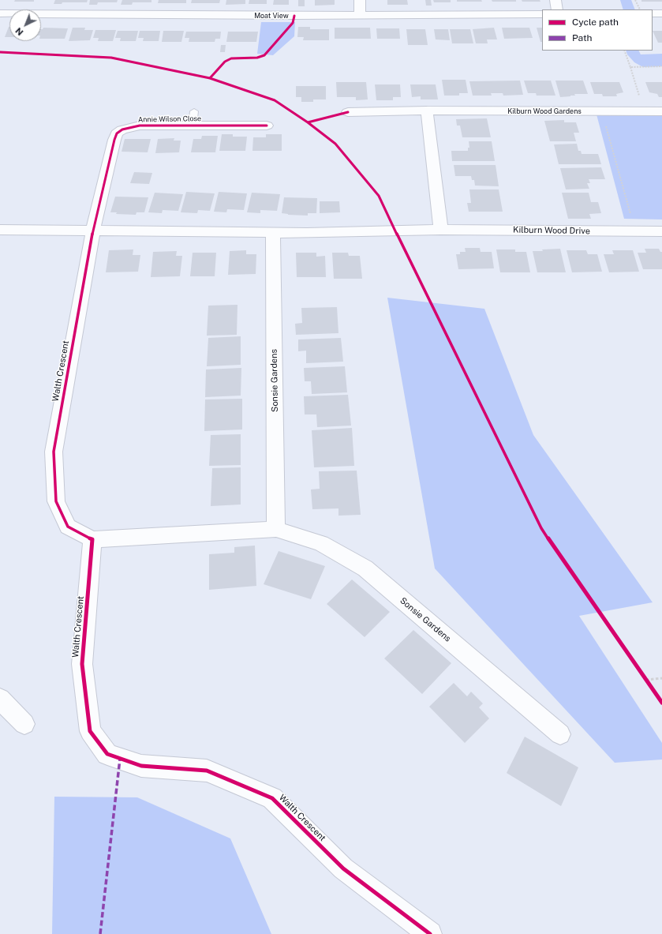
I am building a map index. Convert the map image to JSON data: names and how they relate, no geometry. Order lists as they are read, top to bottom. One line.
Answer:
{"streets":{"street":["Moat View","Kilburn Wood Gardens","Annie Wilson Close","Kilburn Wood Drive","Walth Crescent","Sonsie Gardens"]},"crossings":[["Annie Wilson Close","Kilburn Wood Drive"],["Annie Wilson Close","Walth Crescent"],["Kilburn Wood Drive","Walth Crescent"],["Kilburn Wood Drive","Sonsie Gardens"],["Walth Crescent","Sonsie Gardens"]],"legend":["Cycle path","Path"],"north":"bottom left"}
